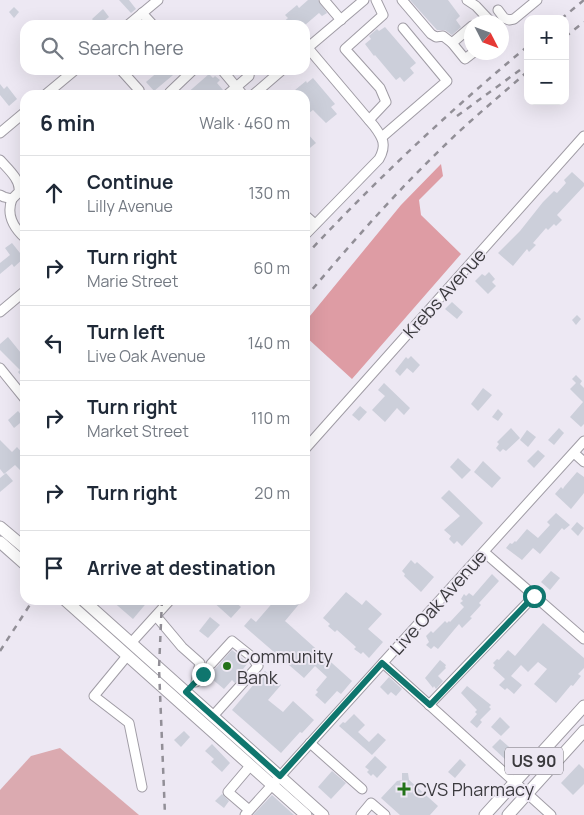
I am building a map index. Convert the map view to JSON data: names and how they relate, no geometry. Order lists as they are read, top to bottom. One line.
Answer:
{"streets":{"main road":["US 90"],"street":["Krebs Avenue","Live Oak Avenue"]},"places":{"other":["Community Bank"],"health":["CVS Pharmacy"]},"north":"bottom right","page":{"map_buttons":["+","−"],"search":"Search here","heading":["6 min","Walk · 460 m"],"list":[["Continue","Lilly Avenue","130 m"],["Turn right","Marie Street","60 m"],["Turn left","Live Oak Avenue","140 m"],["Turn right","Market Street","110 m"],["Turn right","20 m"],"Arrive at destination"]}}
